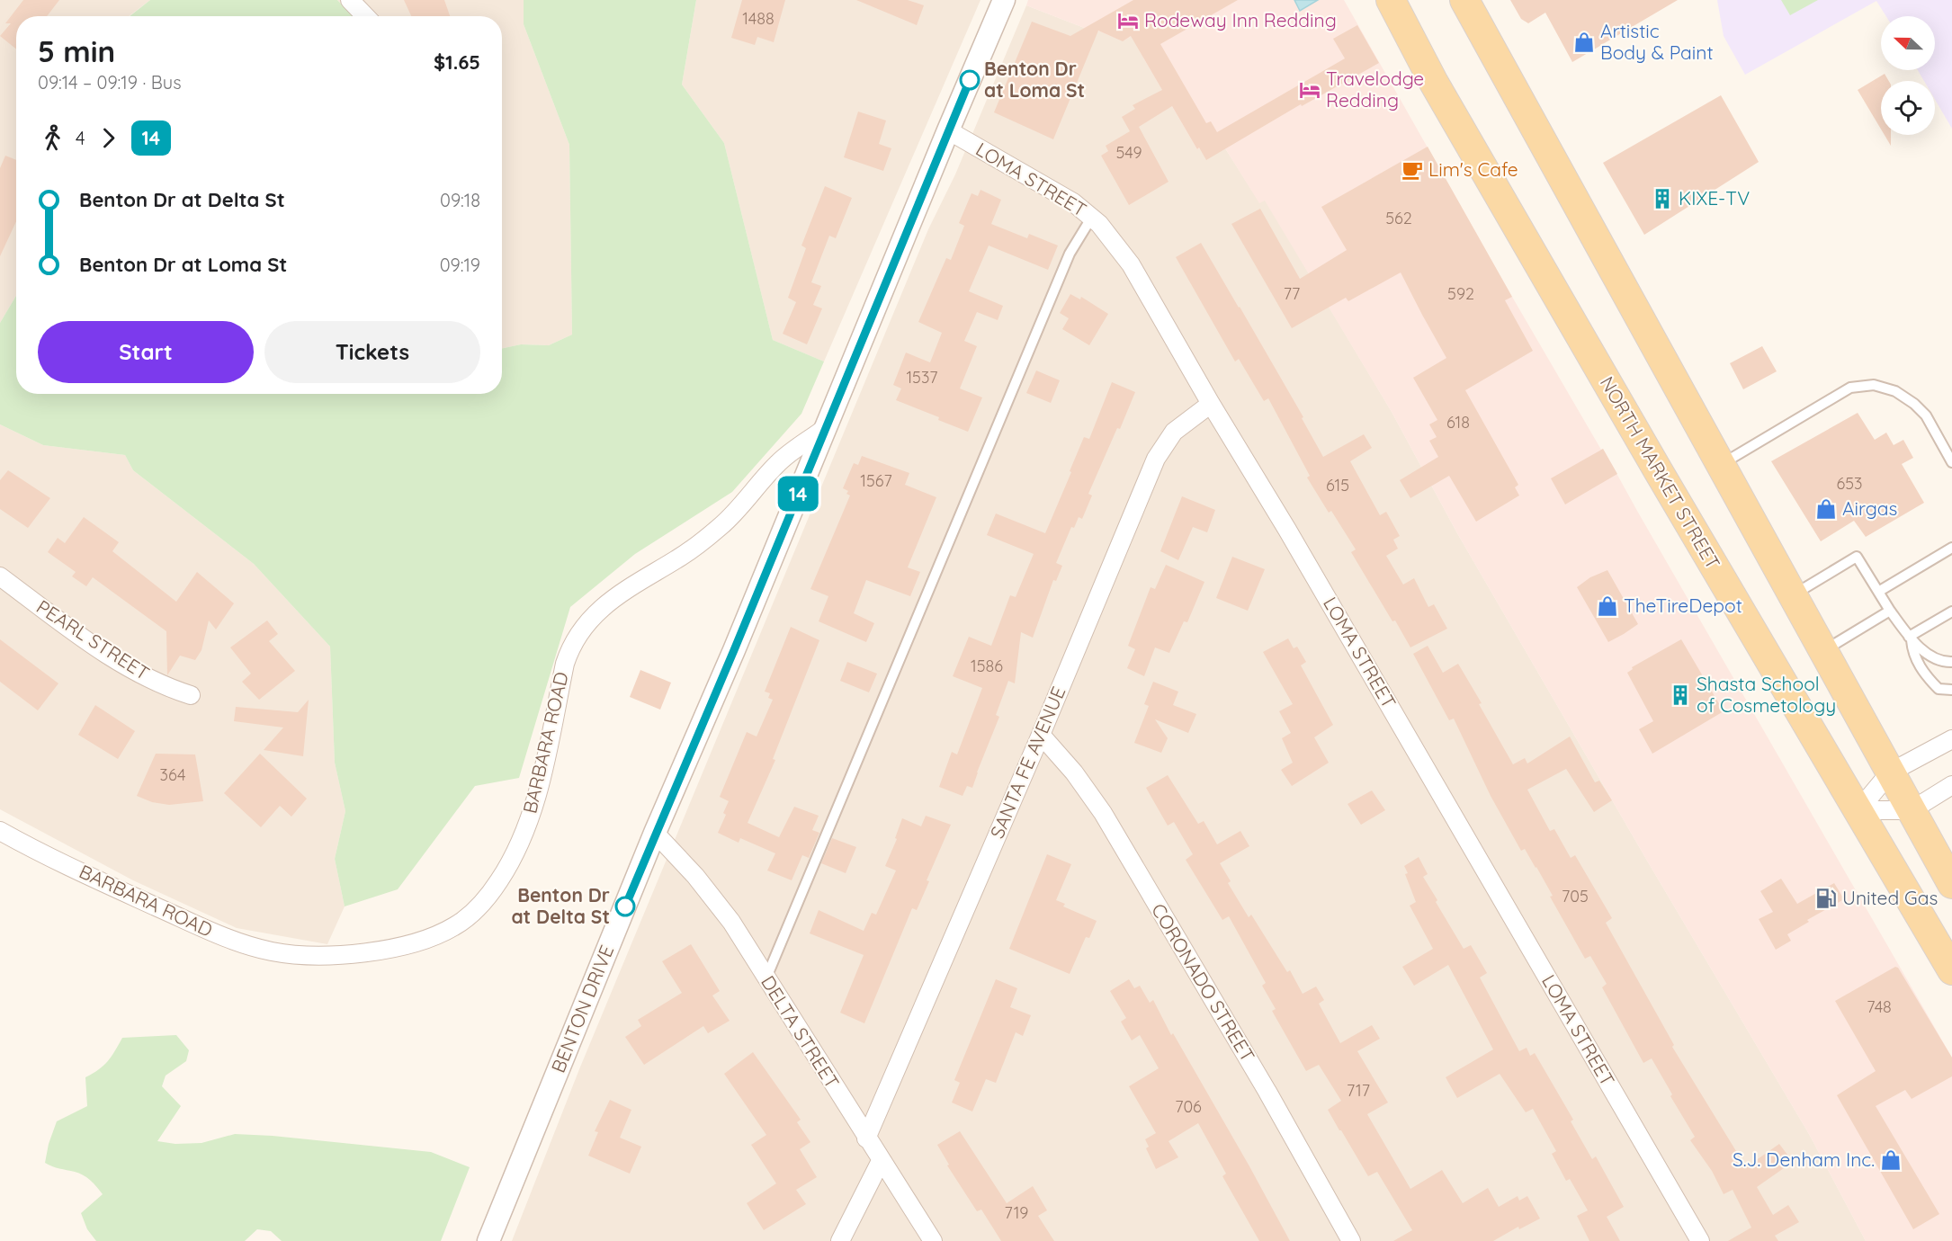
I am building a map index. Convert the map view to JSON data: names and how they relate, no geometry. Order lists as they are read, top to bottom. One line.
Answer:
{"streets":{"main road":["NORTH MARKET STREET"],"street":["LOMA STREET","PEARL STREET","BARBARA ROAD","SANTA FE AVENUE","CORONADO STREET","BENTON DRIVE","DELTA STREET"]},"crossings":[["LOMA STREET","SANTA FE AVENUE"],["LOMA STREET","BENTON DRIVE"],["BARBARA ROAD","BENTON DRIVE"],["SANTA FE AVENUE","CORONADO STREET"],["SANTA FE AVENUE","DELTA STREET"],["BENTON DRIVE","DELTA STREET"]],"places":{"hotel":["Rodeway Inn Redding","Travelodge Redding"],"shop":["Artistic Body & Paint","Airgas","TheTireDepot","S.J. Denham Inc."],"other":["Benton Dr at Loma St","Benton Dr at Delta St"],"cafe":["Lim's Cafe"],"building":["KIXE-TV","Shasta School of Cosmetology"],"fuel station":["United Gas"]},"lines":["bus line 14"],"house_numbers":["1488","549","562","77","592","1537","618","1567","653","615","1586","364","705","748","717","706","719"],"north":"left","page":{"on_map":"14","heading":["5 min","09:14 – 09:19 · Bus","$1.65"],"legs":["4","14"],"list":[{"name":"Benton Dr at Delta St","value":"09:18"},{"name":"Benton Dr at Loma St","value":"09:19"}],"buttons":["Start","Tickets"]}}
